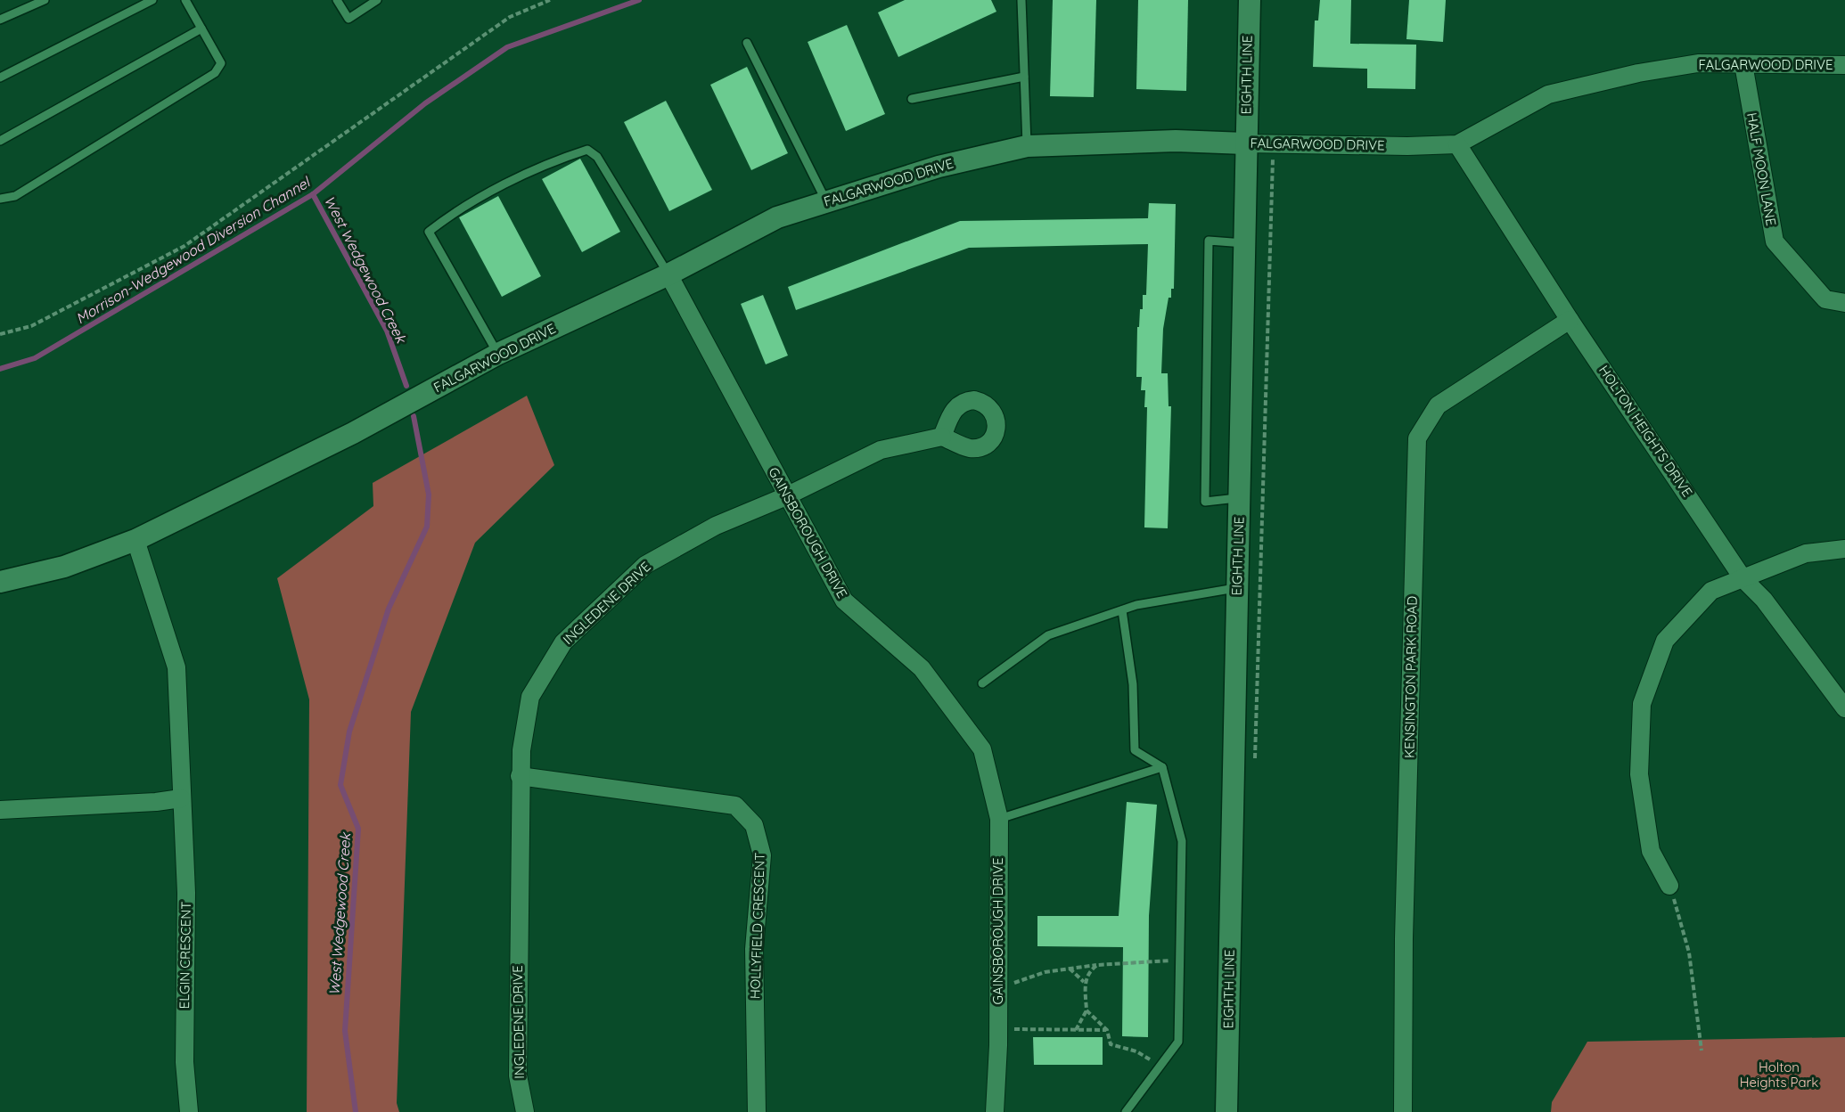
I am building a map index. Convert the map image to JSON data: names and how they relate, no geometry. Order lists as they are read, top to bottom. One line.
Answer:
{"streets":{"street":["FALGARWOOD DRIVE","EIGHTH LINE","HALF MOON LANE","HOLTON HEIGHTS DRIVE","GAINSBOROUGH DRIVE","INGLEDENE DRIVE","KENSINGTON PARK ROAD","HOLLYFIELD CRESCENT","ELGIN CRESCENT"]},"crossings":[["FALGARWOOD DRIVE","EIGHTH LINE"],["FALGARWOOD DRIVE","HALF MOON LANE"],["FALGARWOOD DRIVE","HOLTON HEIGHTS DRIVE"],["FALGARWOOD DRIVE","GAINSBOROUGH DRIVE"],["FALGARWOOD DRIVE","ELGIN CRESCENT"],["HOLTON HEIGHTS DRIVE","KENSINGTON PARK ROAD"],["GAINSBOROUGH DRIVE","INGLEDENE DRIVE"],["INGLEDENE DRIVE","HOLLYFIELD CRESCENT"]],"water":["Morrison-Wedgewood Diversion Channel","West Wedgewood Creek"],"parks":["Holton Heights Park"]}
